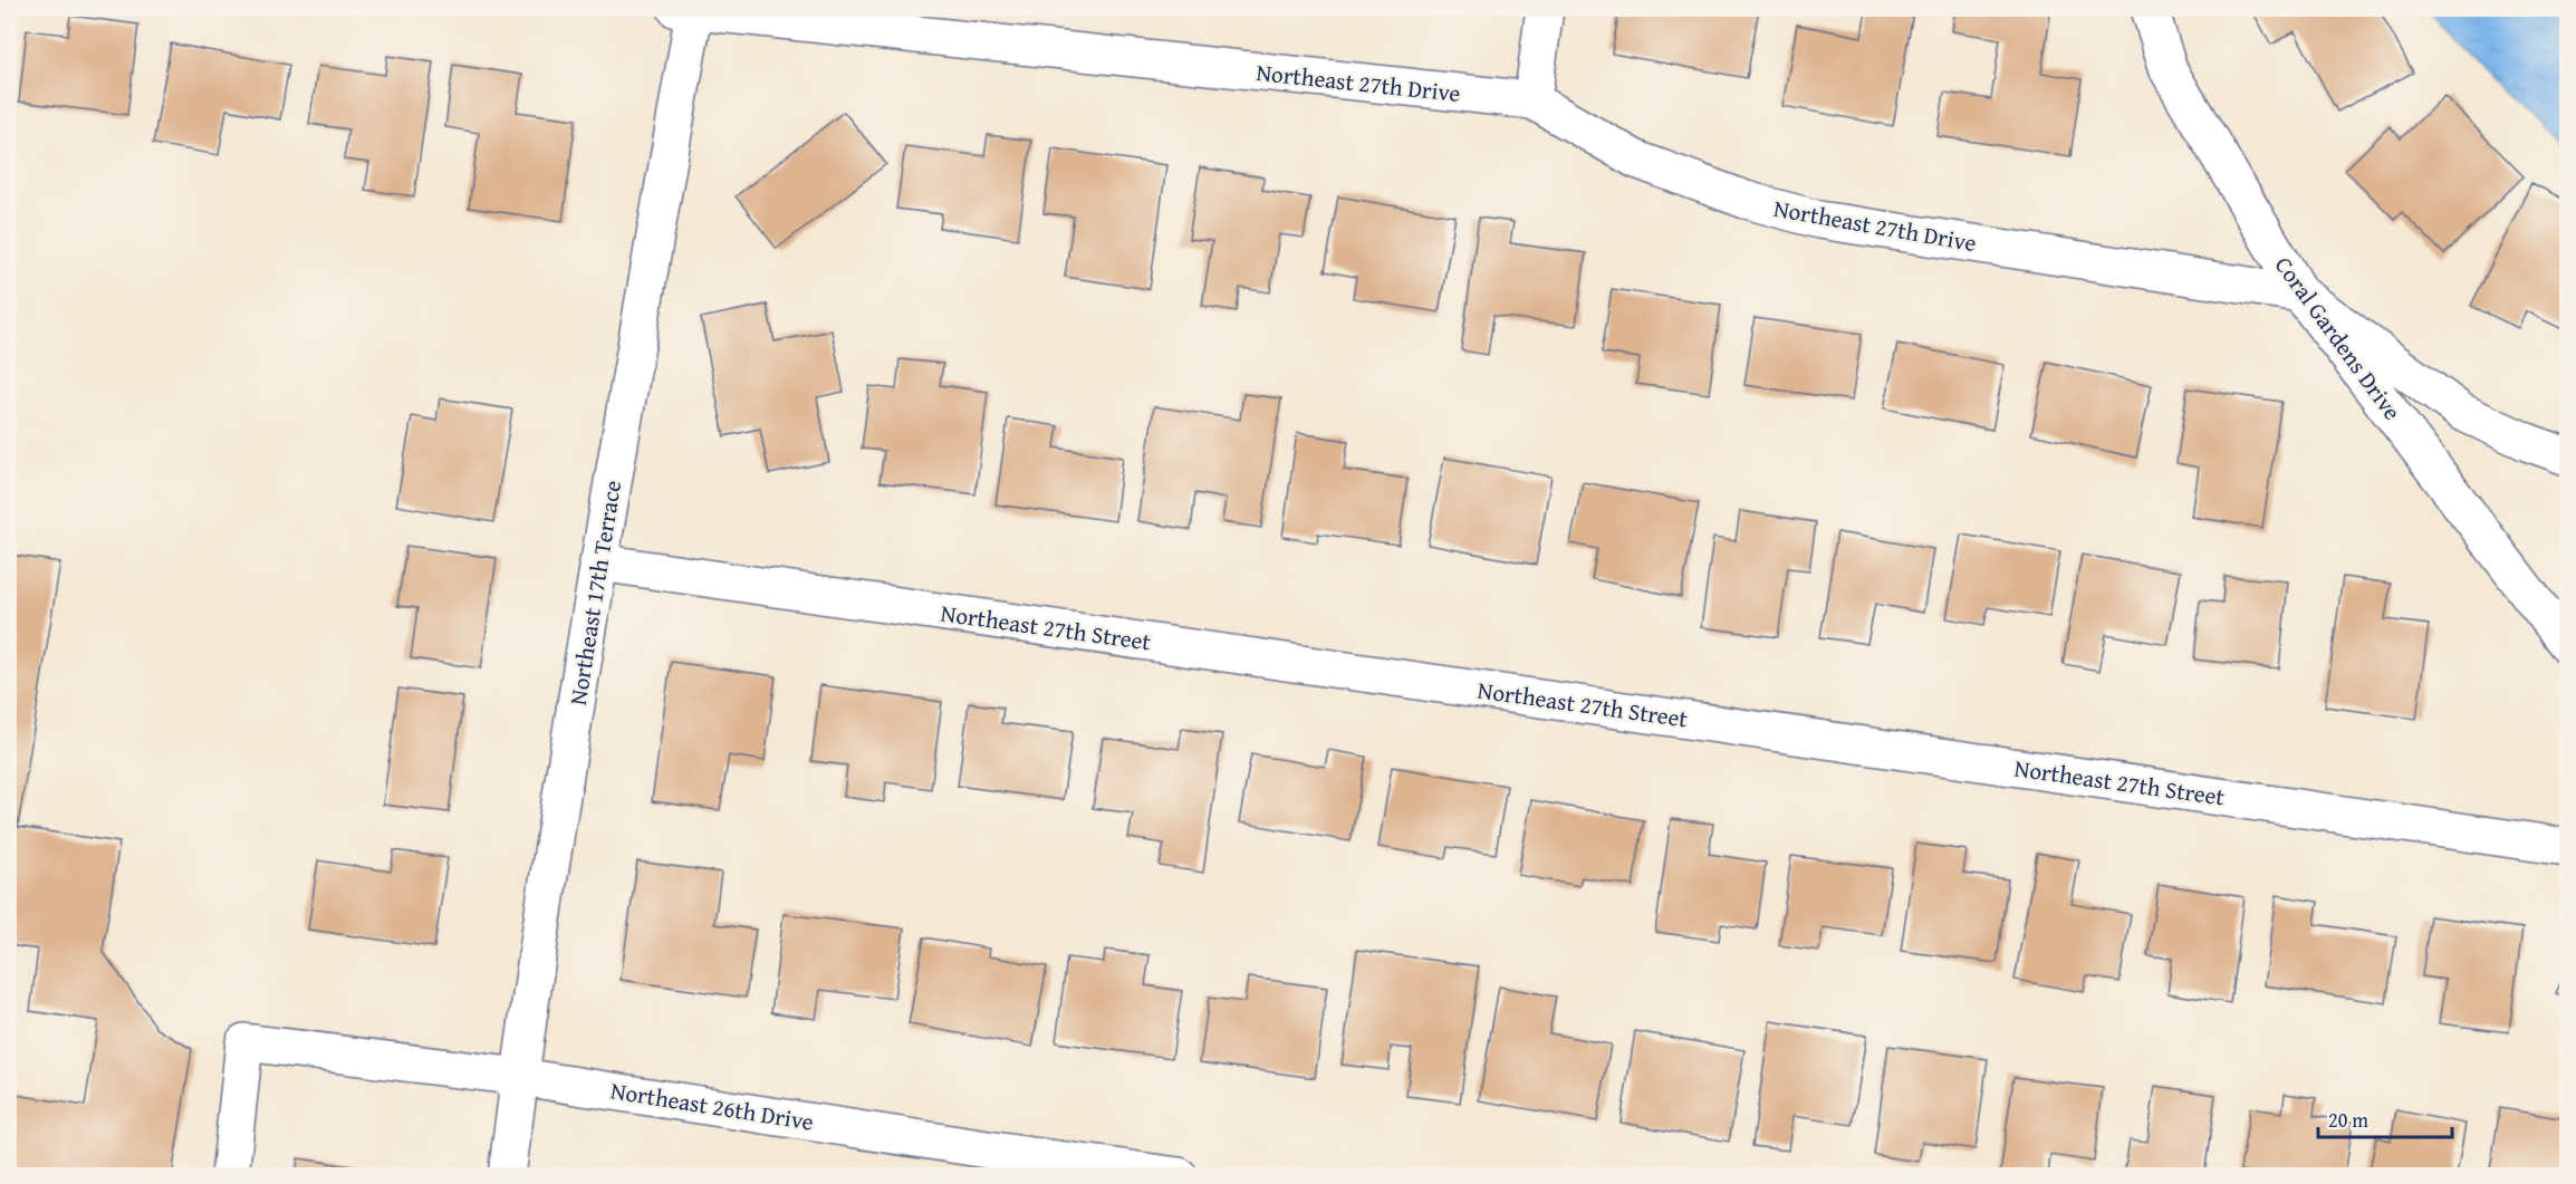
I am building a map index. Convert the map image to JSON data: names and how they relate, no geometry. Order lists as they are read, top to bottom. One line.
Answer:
{"streets":{"street":["Northeast 27th Drive","Coral Gardens Drive","Northeast 17th Terrace","Northeast 27th Street","Northeast 26th Drive"]},"crossings":[["Northeast 27th Drive","Coral Gardens Drive"],["Northeast 27th Drive","Northeast 17th Terrace"],["Northeast 17th Terrace","Northeast 27th Street"],["Northeast 17th Terrace","Northeast 26th Drive"]],"scale_bar":"20 m"}
